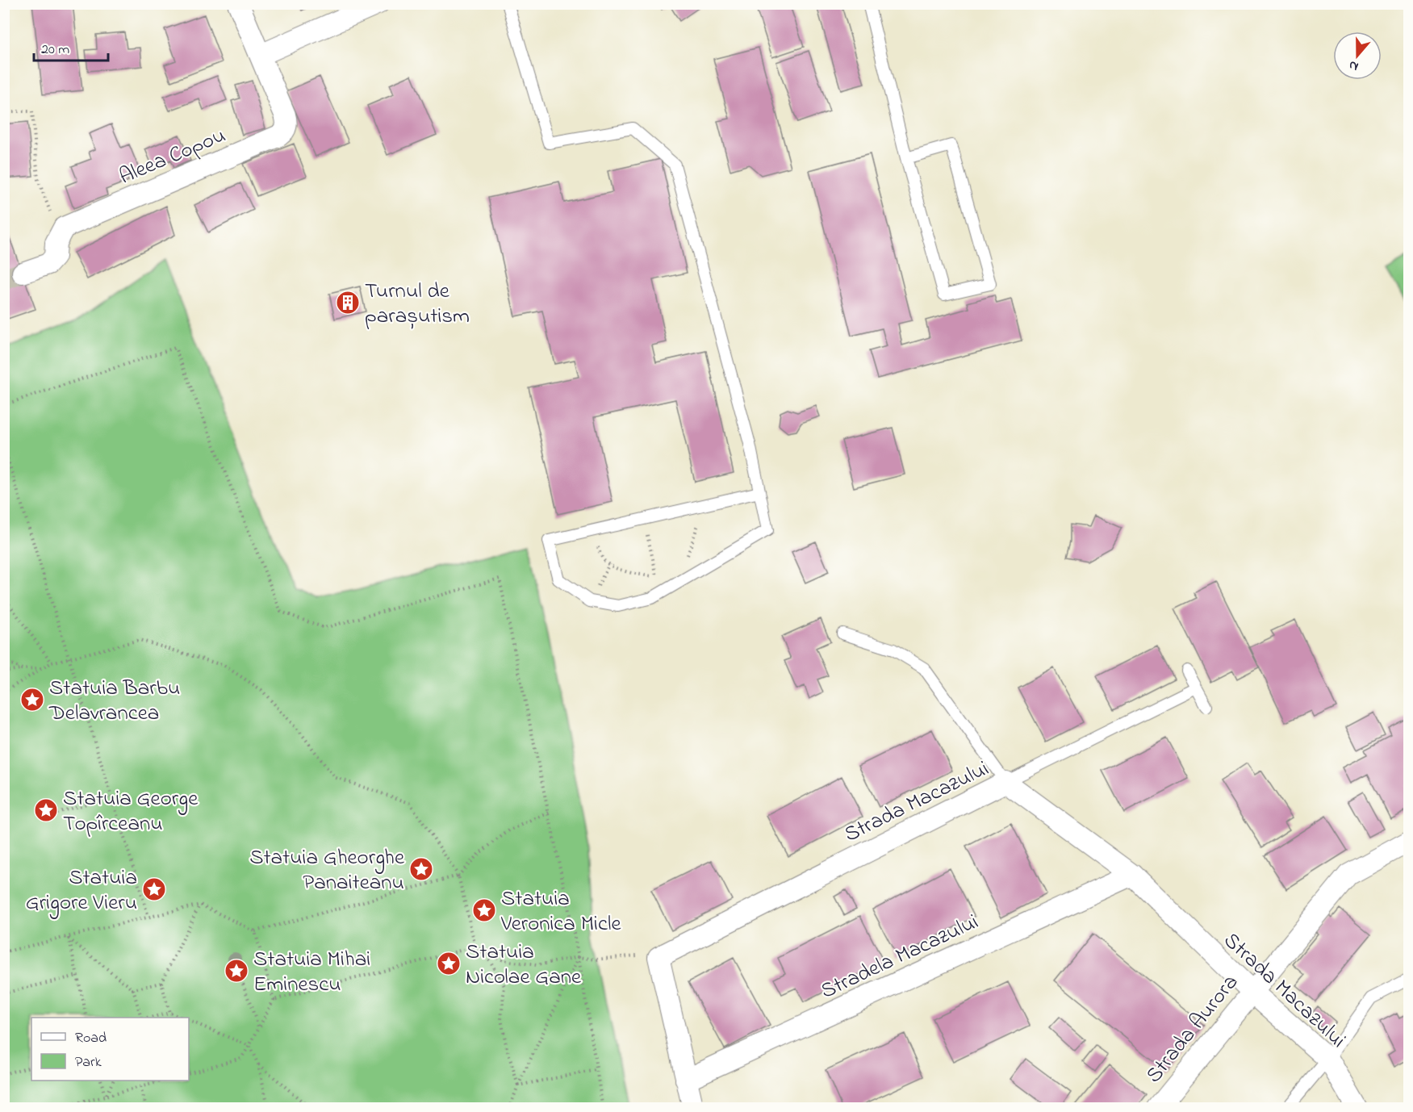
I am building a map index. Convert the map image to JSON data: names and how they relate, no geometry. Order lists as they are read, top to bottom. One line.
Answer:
{"streets":{"street":["Aleea Copou","Strada Macazului","Stradela Macazului","Strada Aurora"]},"crossings":[["Strada Macazului","Stradela Macazului"],["Strada Macazului","Strada Aurora"]],"places":{"building":["Turnul de parașutism"],"place":["Statuia Barbu Delavrancea","Statuia George Topîrceanu","Statuia Gheorghe Panaiteanu","Statuia Grigore Vieru","Statuia Veronica Micle","Statuia Nicolae Gane","Statuia Mihai Eminescu"]},"legend":["Road","Park"],"scale_bar":"20 m","north":"bottom"}
